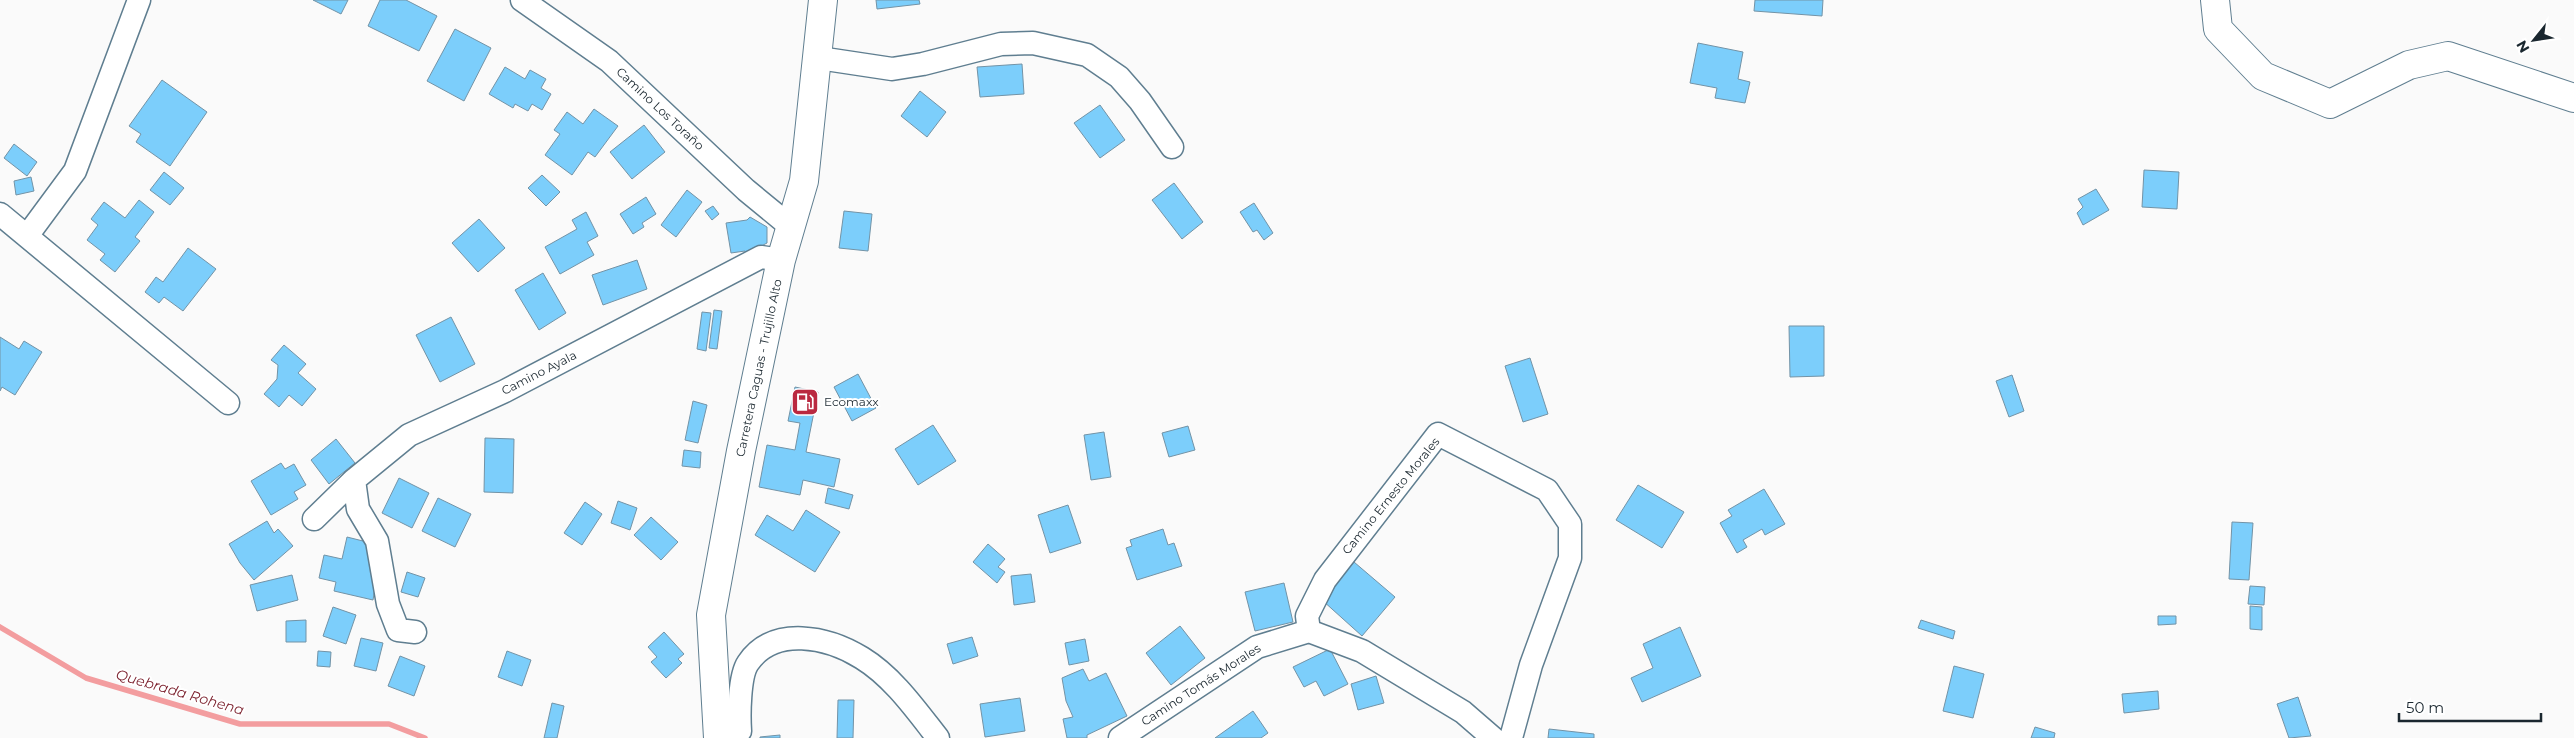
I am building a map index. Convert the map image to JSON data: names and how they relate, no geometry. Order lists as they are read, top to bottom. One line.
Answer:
{"streets":{"street":["Camino Los Toraño","Carretera Caguas - Trujillo Alto","Camino Ayala","Camino Ernesto Morales","Camino Tomás Morales"]},"crossings":[["Camino Los Toraño","Carretera Caguas - Trujillo Alto"],["Carretera Caguas - Trujillo Alto","Camino Ayala"],["Camino Ernesto Morales","Camino Tomás Morales"]],"water":["Quebrada Rohena"],"places":{"fuel station":["Ecomaxx"]},"scale_bar":"50 m","north":"bottom left"}
